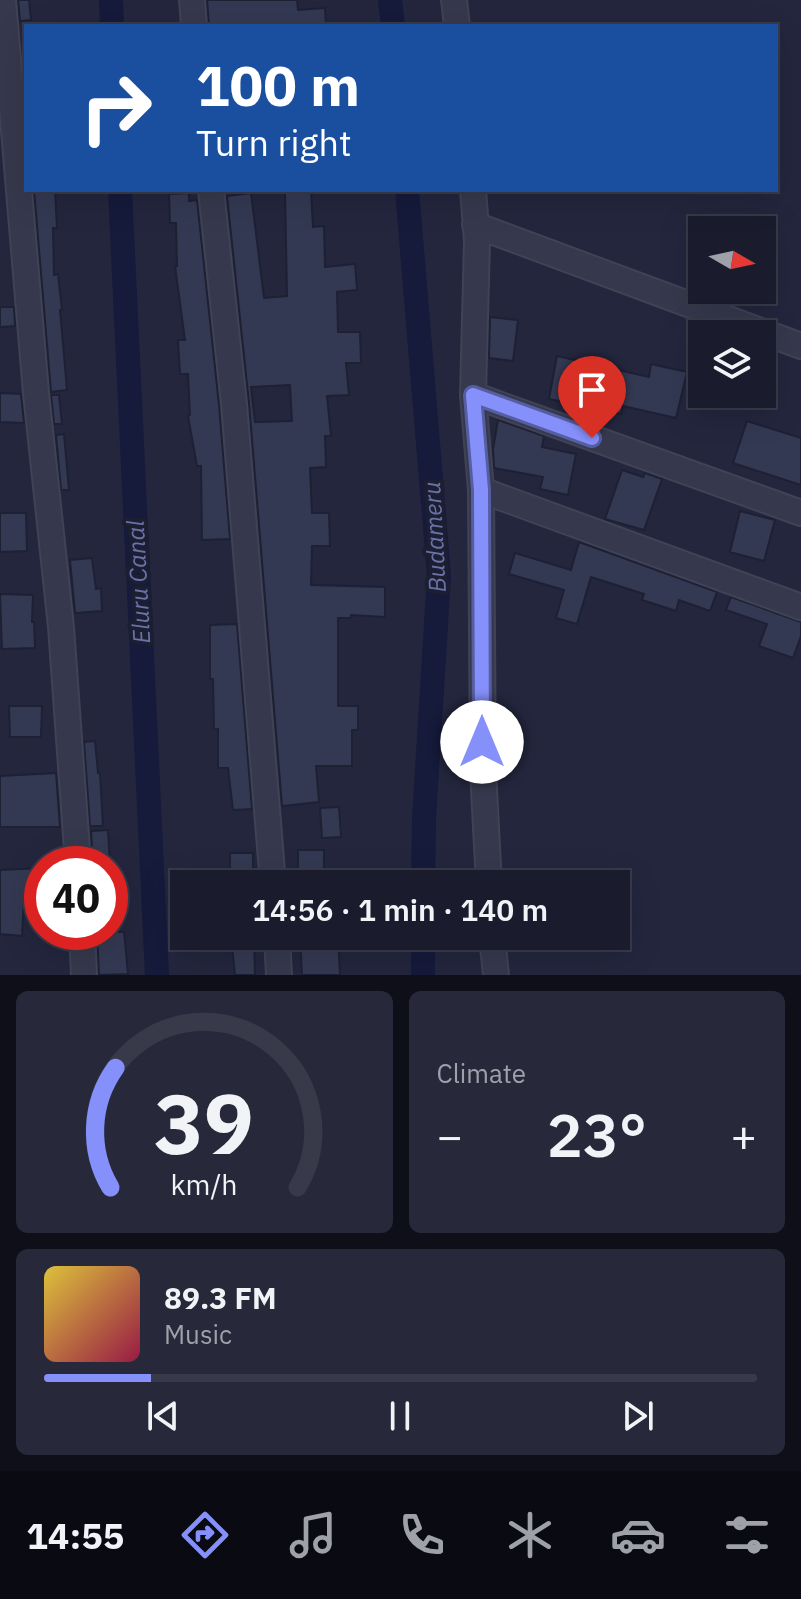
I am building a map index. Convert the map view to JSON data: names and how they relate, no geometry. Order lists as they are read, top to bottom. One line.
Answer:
{"water":["Budameru","Eluru Canal"],"north":"right","page":{"turn":["100 m","Turn right"],"limit":"40","trip":"14:56 · 1 min · 140 m","tile":"Climate","heat":["−","23°","+"],"song":["89.3 FM","Music"],"tabs":"14:55","gauge":["39","km/h"]}}
